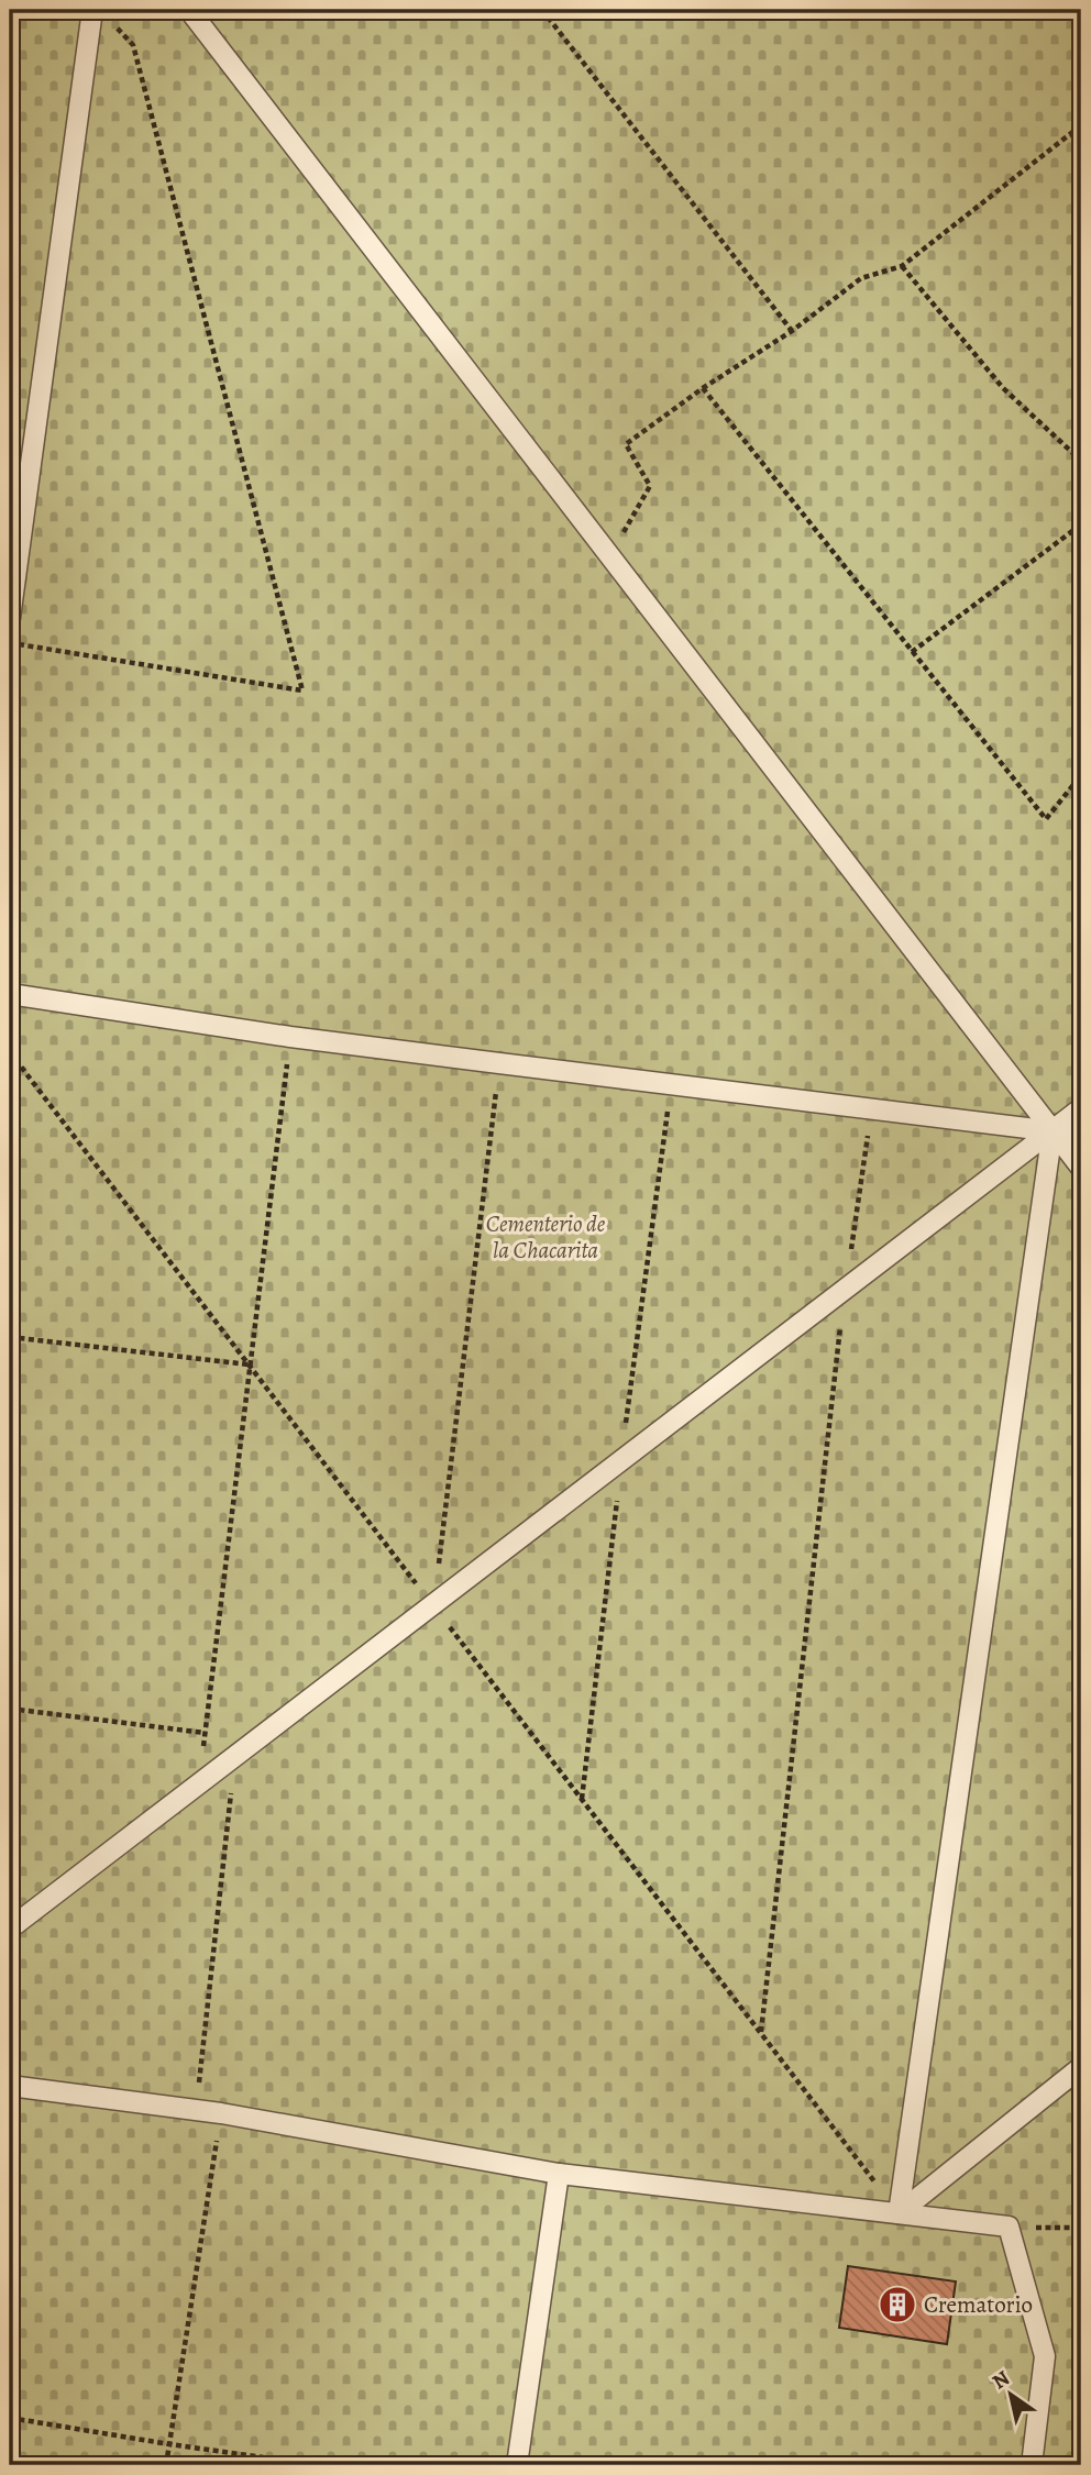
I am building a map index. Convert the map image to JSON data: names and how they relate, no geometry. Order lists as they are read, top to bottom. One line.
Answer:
{"parks":["Cementerio de la Chacarita"],"places":{"building":["Crematorio"]},"north":"top left"}
